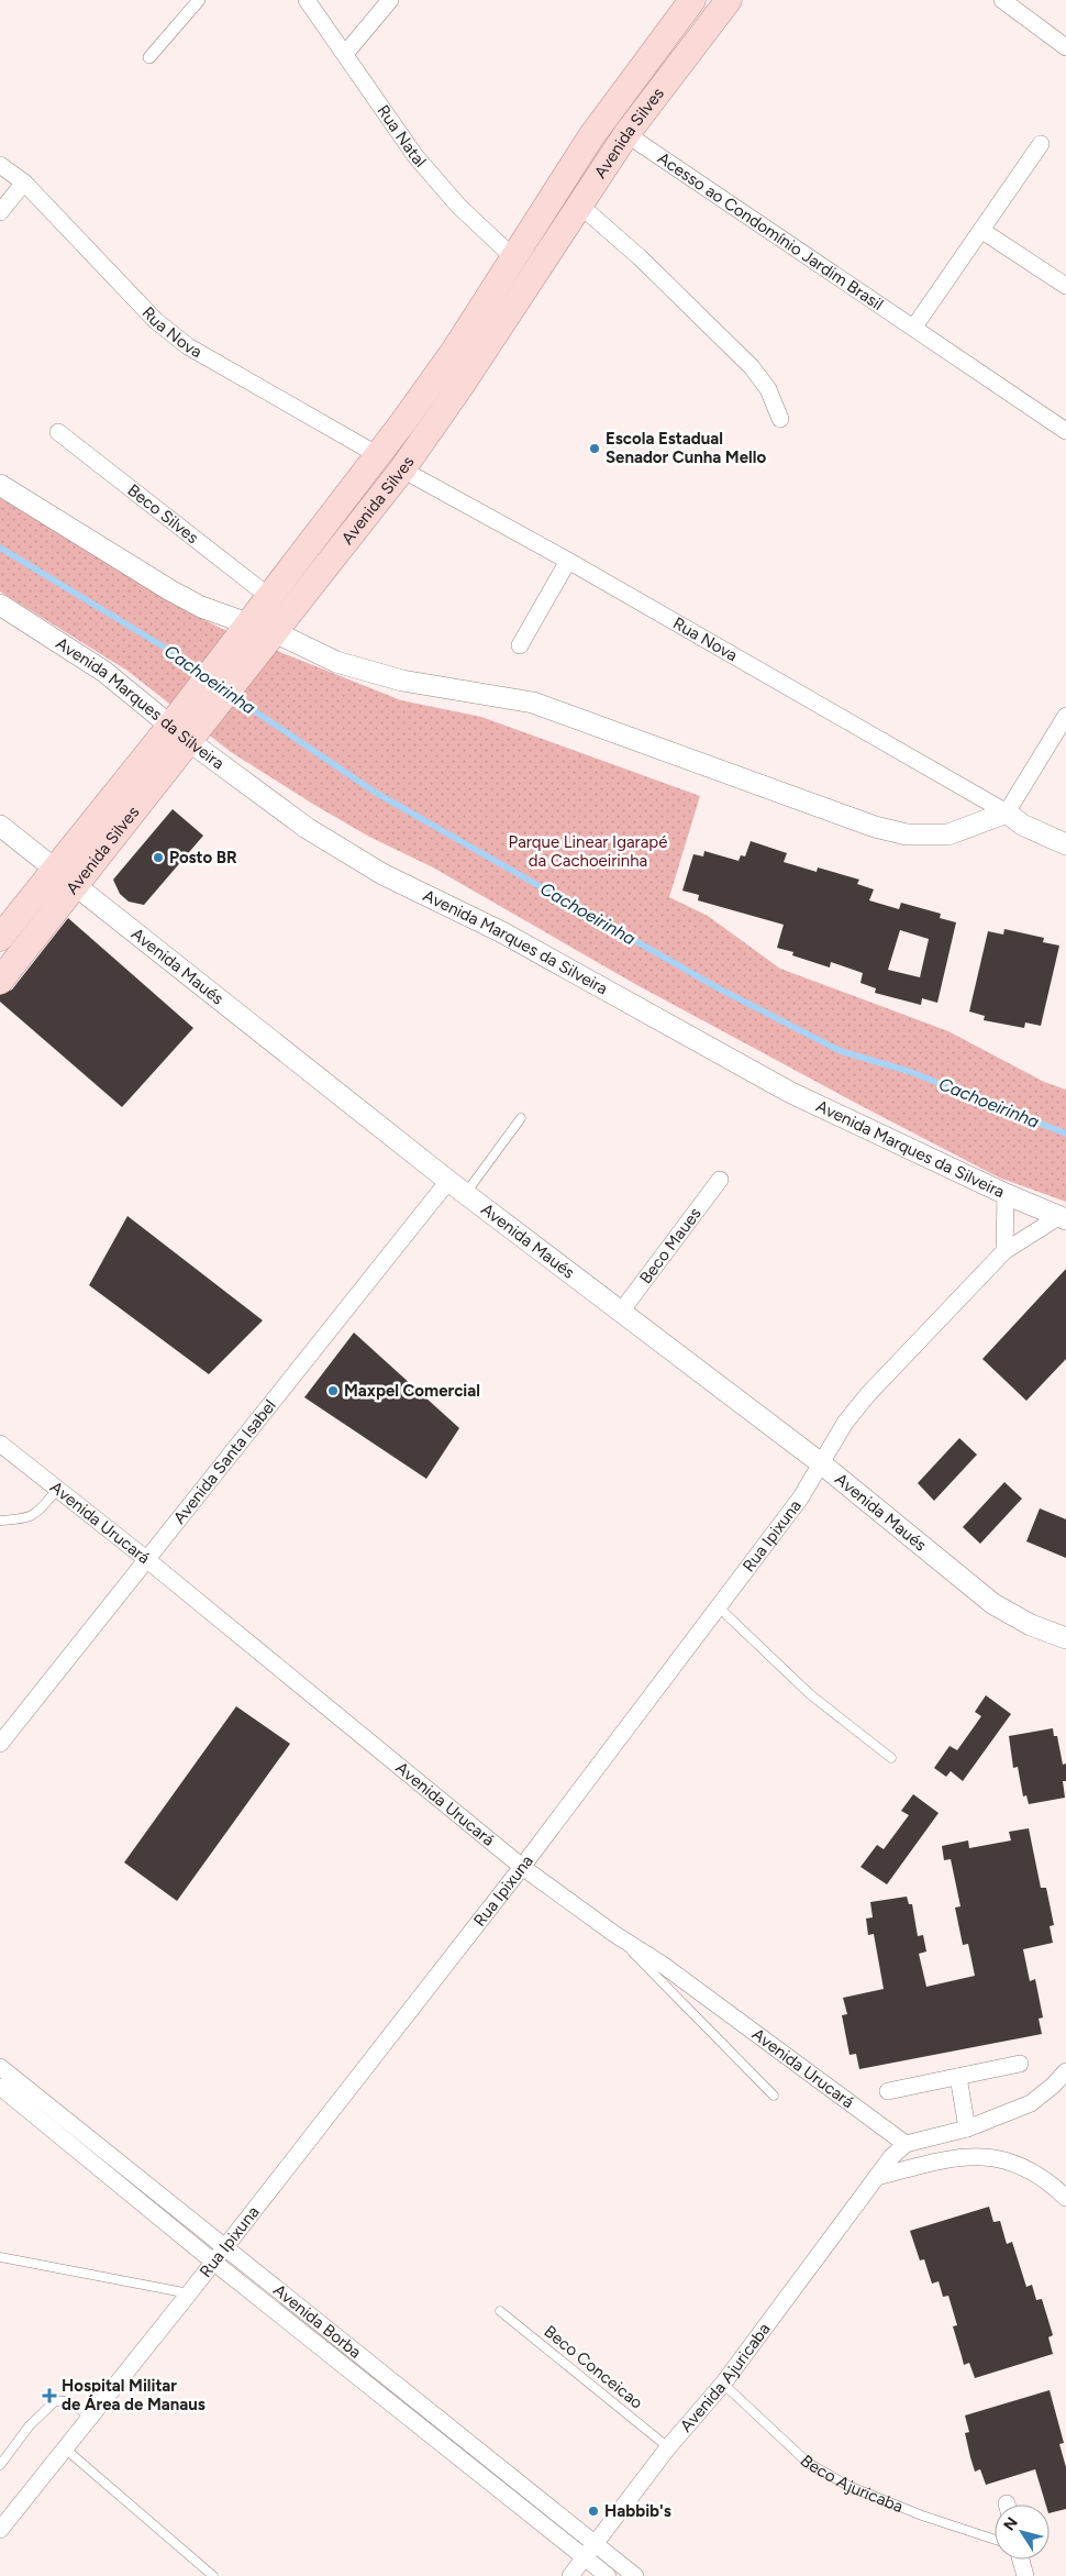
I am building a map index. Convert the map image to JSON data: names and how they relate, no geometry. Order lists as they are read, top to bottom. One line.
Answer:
{"streets":{"main road":["Avenida Silves"],"street":["Rua Natal","Acesso ao Condomínio Jardim Brasil","Rua Nova","Beco Silves","Avenida Marques da Silveira","Avenida Maués","Beco Maues","Avenida Santa Isabel","Avenida Urucará","Rua Ipixuna","Avenida Borba","Avenida Ajuricaba"],"lane":["Beco Conceicao","Beco Ajuricaba"]},"crossings":[["Avenida Silves","Rua Natal"],["Avenida Silves","Acesso ao Condomínio Jardim Brasil"],["Avenida Silves","Rua Nova"],["Avenida Silves","Beco Silves"],["Avenida Silves","Avenida Marques da Silveira"],["Avenida Silves","Avenida Maués"],["Avenida Marques da Silveira","Rua Ipixuna"],["Avenida Maués","Beco Maues"],["Avenida Maués","Avenida Santa Isabel"],["Avenida Maués","Rua Ipixuna"],["Avenida Santa Isabel","Avenida Urucará"],["Avenida Urucará","Rua Ipixuna"],["Avenida Urucará","Avenida Ajuricaba"],["Rua Ipixuna","Avenida Borba"],["Avenida Borba","Avenida Ajuricaba"],["Beco Conceicao","Avenida Ajuricaba"],["Avenida Ajuricaba","Beco Ajuricaba"]],"water":["Cachoeirinha"],"parks":["Parque Linear Igarapé da Cachoeirinha"],"places":{"other":["Escola Estadual Senador Cunha Mello","Posto BR","Maxpel Comercial","Habbib's"],"health":["Hospital Militar de Área de Manaus"]},"north":"top left"}
